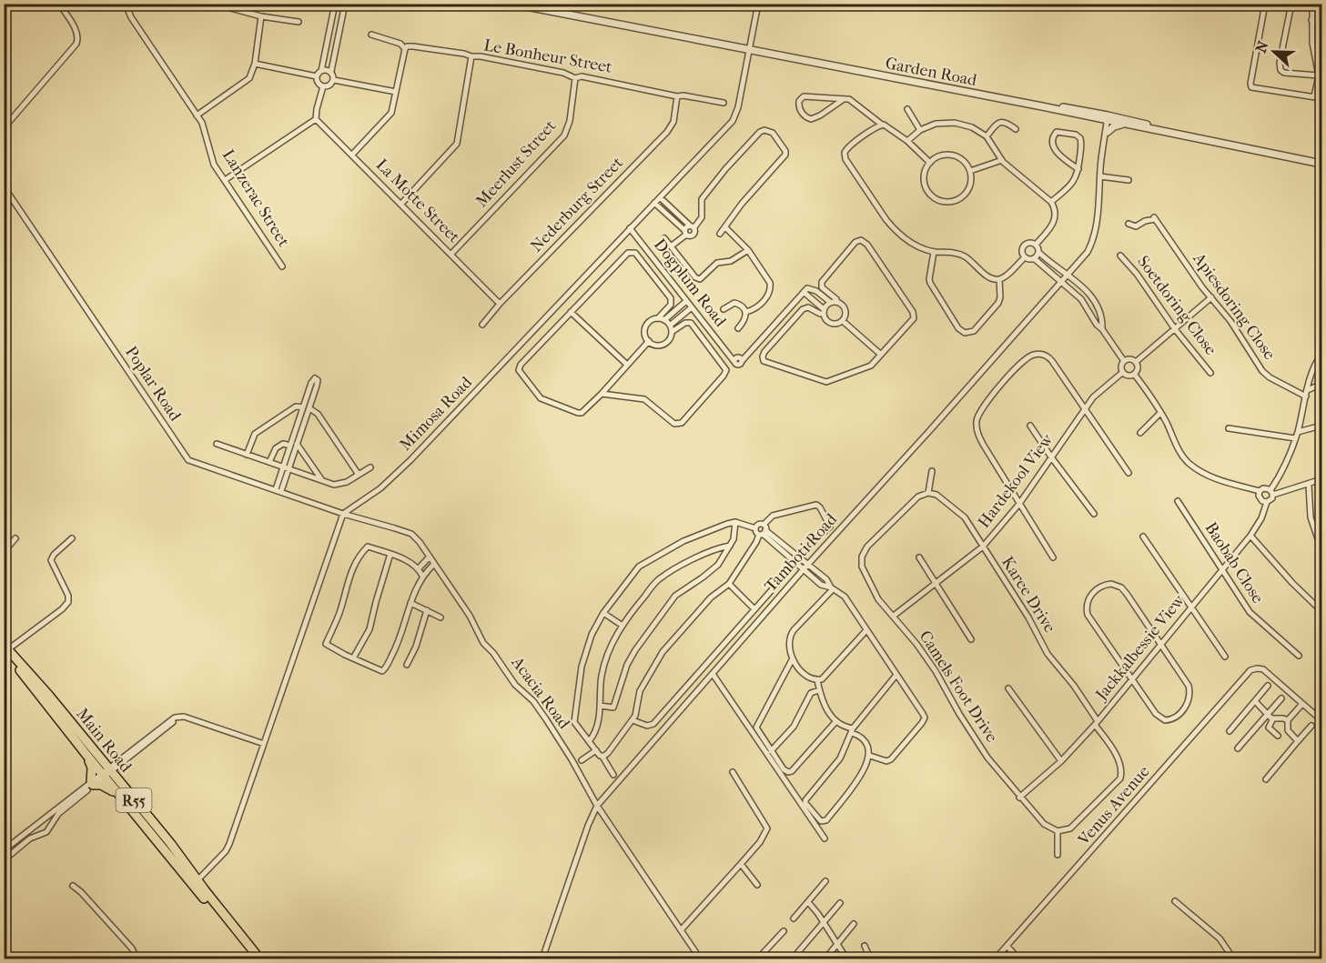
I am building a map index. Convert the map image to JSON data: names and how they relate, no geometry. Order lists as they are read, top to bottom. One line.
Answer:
{"streets":{"main road":["Main Road","R55"],"street":["Le Bonheur Street","Garden Road","Meerlust Street","Lanzerac Street","La Motte Street","Nederburg Street","Dogplum Road","Soetdoring Close","Apiesdoring Close","Poplar Road","Mimosa Road","Hardekool View","Tamboti Road","Baobab Close","Karee Drive","Jackkalbessie View","Camels Foot Drive","Acacia Road","Venus Avenue"]},"crossings":[["Le Bonheur Street","Meerlust Street"],["Le Bonheur Street","Nederburg Street"],["Garden Road","Mimosa Road"],["Garden Road","Tamboti Road"],["Meerlust Street","La Motte Street"],["La Motte Street","Nederburg Street"],["Dogplum Road","Mimosa Road"],["Poplar Road","Mimosa Road"],["Poplar Road","Acacia Road"],["Mimosa Road","Acacia Road"],["Hardekool View","Karee Drive"],["Hardekool View","Camels Foot Drive"],["Tamboti Road","Acacia Road"],["Baobab Close","Jackkalbessie View"],["Karee Drive","Jackkalbessie View"],["Karee Drive","Camels Foot Drive"],["Jackkalbessie View","Camels Foot Drive"]],"north":"left"}
